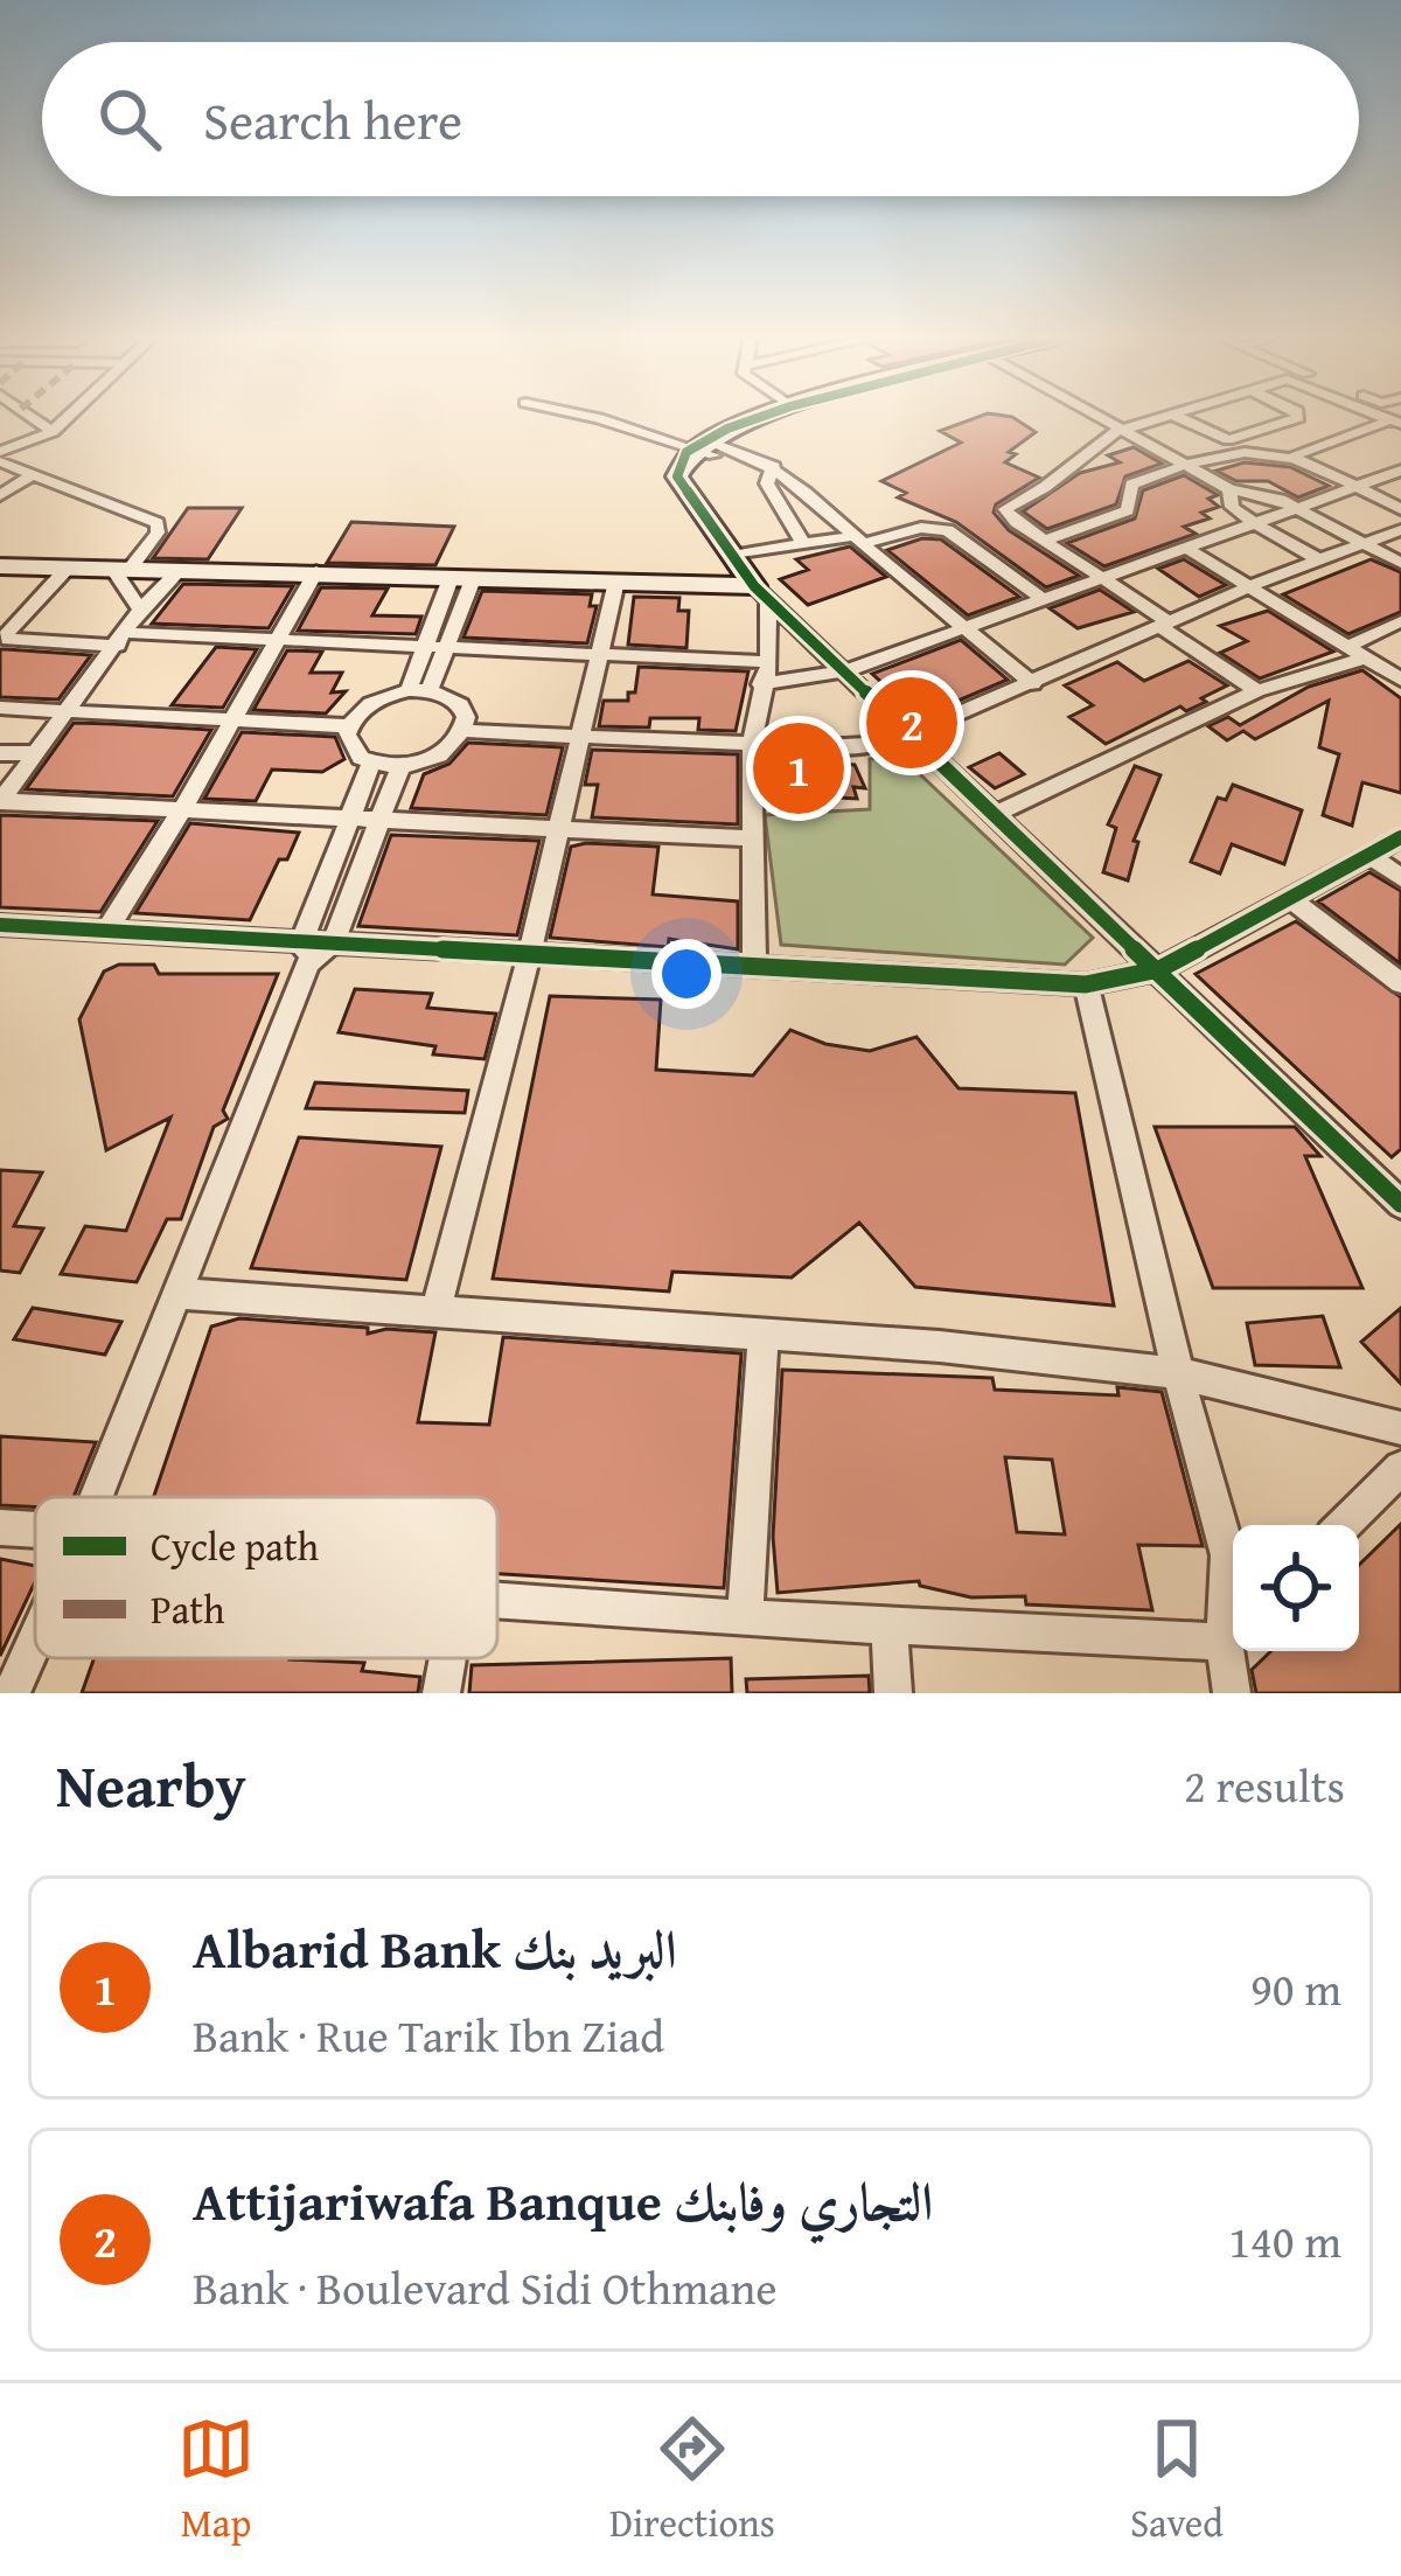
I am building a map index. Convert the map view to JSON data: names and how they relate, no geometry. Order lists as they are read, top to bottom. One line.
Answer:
{"legend":["Cycle path","Path"],"page":{"search":"Search here","pins":["2","1"],"heading":["Nearby","2 results"],"list":[{"mark":"1","name":"Albarid Bank البريد بنك","note":"Bank · Rue Tarik Ibn Ziad","value":"90 m"},{"mark":"2","name":"Attijariwafa Banque التجاري وفابنك","note":"Bank · Boulevard Sidi Othmane","value":"140 m"}],"nav":["Map","Directions","Saved"]}}
